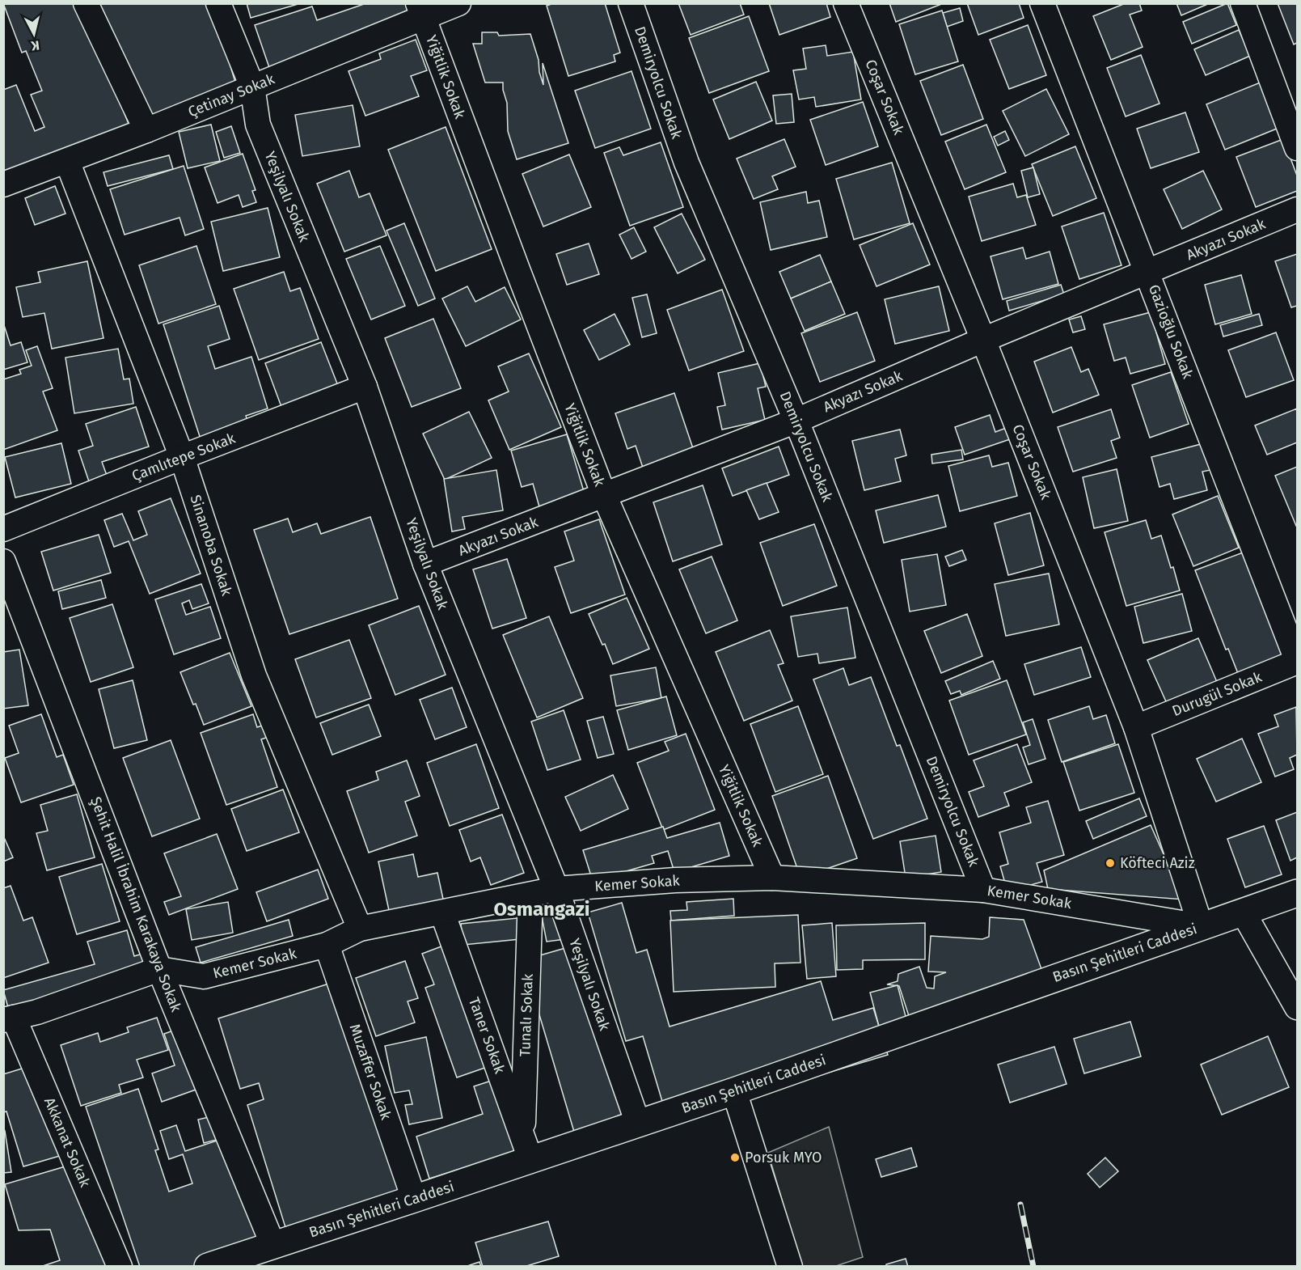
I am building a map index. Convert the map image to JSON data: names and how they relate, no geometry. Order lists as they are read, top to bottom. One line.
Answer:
{"streets":{"main road":["Basın Şehitleri Caddesi"],"street":["Yiğitlik Sokak","Demiryolcu Sokak","Çetinay Sokak","Coşar Sokak","Yeşilyalı Sokak","Akyazı Sokak","Gazioğlu Sokak","Çamlıtepe Sokak","Sinanoba Sokak","Durugül Sokak","Kemer Sokak","Şehit Halil İbrahim Karakaya Sokak","Tunalı Sokak","Taner Sokak","Muzaffer Sokak","Akkanat Sokak"]},"crossings":[["Yiğitlik Sokak","Çetinay Sokak"],["Yiğitlik Sokak","Akyazı Sokak"],["Yiğitlik Sokak","Kemer Sokak"],["Demiryolcu Sokak","Akyazı Sokak"],["Demiryolcu Sokak","Kemer Sokak"],["Çetinay Sokak","Yeşilyalı Sokak"],["Çetinay Sokak","Sinanoba Sokak"],["Coşar Sokak","Akyazı Sokak"],["Coşar Sokak","Durugül Sokak"],["Coşar Sokak","Kemer Sokak"],["Coşar Sokak","Basın Şehitleri Caddesi"],["Yeşilyalı Sokak","Akyazı Sokak"],["Yeşilyalı Sokak","Çamlıtepe Sokak"],["Yeşilyalı Sokak","Kemer Sokak"],["Yeşilyalı Sokak","Basın Şehitleri Caddesi"],["Akyazı Sokak","Gazioğlu Sokak"],["Gazioğlu Sokak","Durugül Sokak"],["Çamlıtepe Sokak","Sinanoba Sokak"],["Sinanoba Sokak","Kemer Sokak"],["Kemer Sokak","Şehit Halil İbrahim Karakaya Sokak"],["Kemer Sokak","Basın Şehitleri Caddesi"],["Kemer Sokak","Tunalı Sokak"],["Kemer Sokak","Taner Sokak"],["Kemer Sokak","Muzaffer Sokak"],["Kemer Sokak","Akkanat Sokak"],["Şehit Halil İbrahim Karakaya Sokak","Basın Şehitleri Caddesi"],["Basın Şehitleri Caddesi","Tunalı Sokak"],["Basın Şehitleri Caddesi","Taner Sokak"],["Basın Şehitleri Caddesi","Muzaffer Sokak"],["Tunalı Sokak","Taner Sokak"]],"districts":["Osmangazi"],"places":["Köfteci Aziz","Porsuk MYO"],"north":"bottom"}
